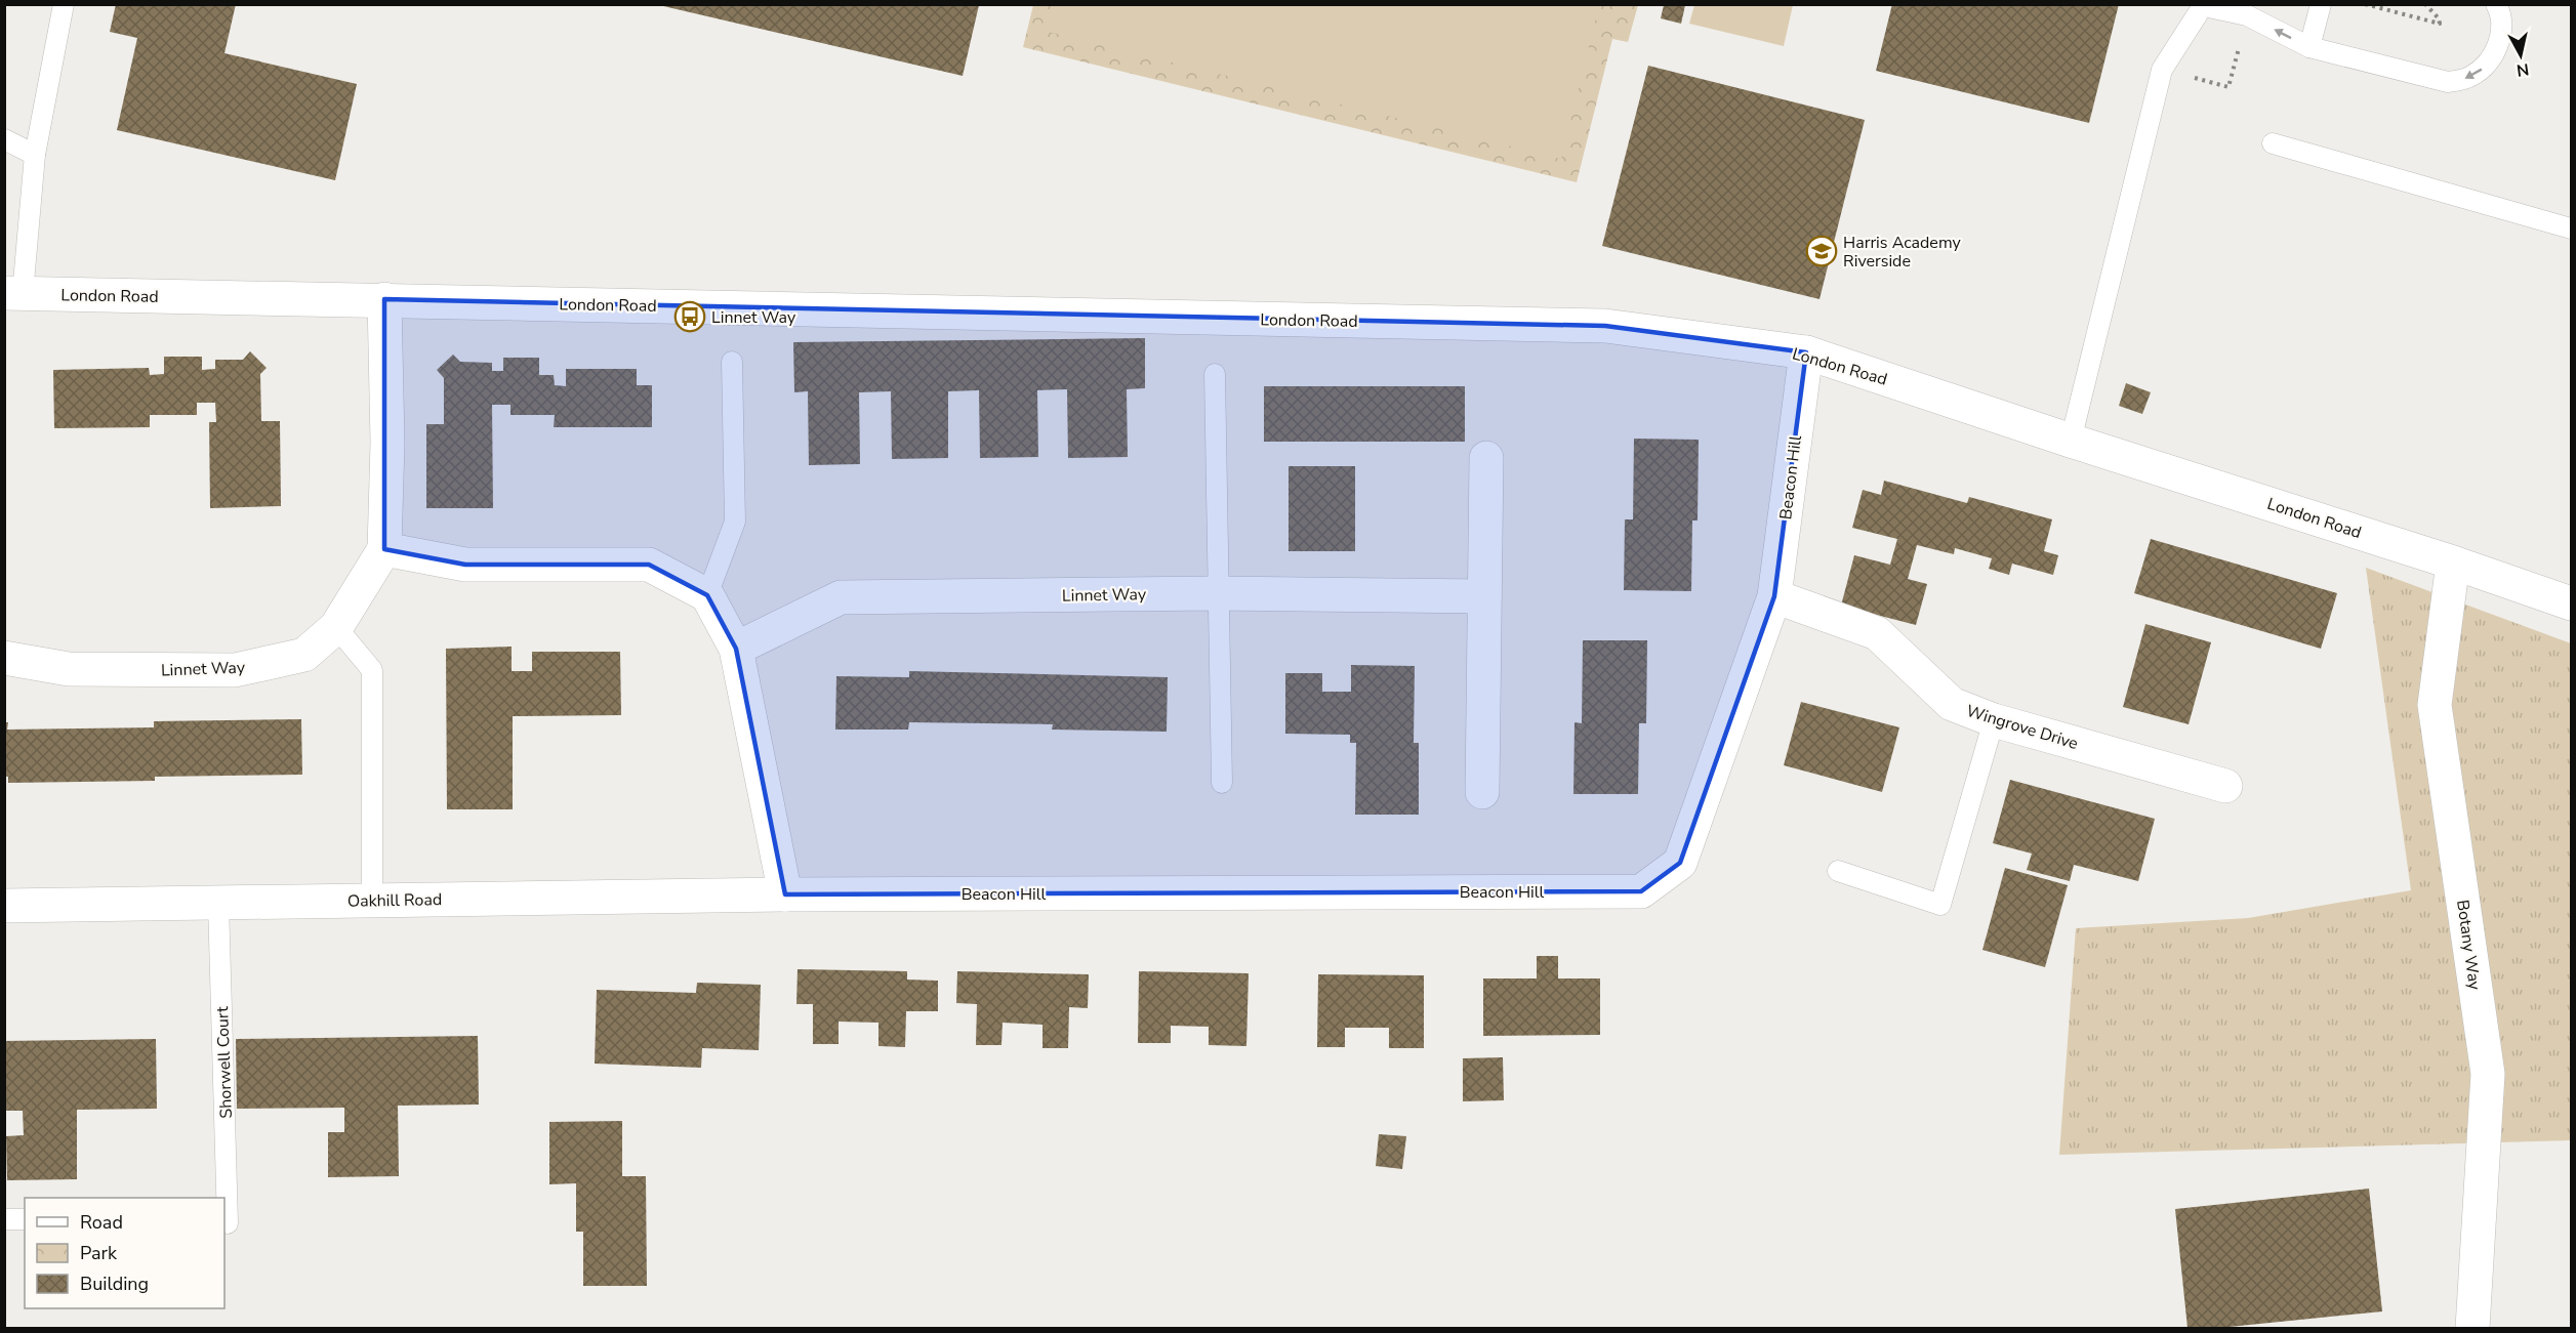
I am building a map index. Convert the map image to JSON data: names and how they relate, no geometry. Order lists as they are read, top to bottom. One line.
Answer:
{"streets":{"street":["London Road","Beacon Hill","Linnet Way","Wingrove Drive","Oakhill Road","Botany Way"],"lane":["Shorwell Court"]},"crossings":[["London Road","Beacon Hill"],["London Road","Botany Way"],["Beacon Hill","Wingrove Drive"],["Beacon Hill","Oakhill Road"],["Oakhill Road","Shorwell Court"]],"places":{"school or university":["Harris Academy Riverside"],"bus stop":["Linnet Way"]},"legend":["Road","Park","Building"],"north":"bottom"}
